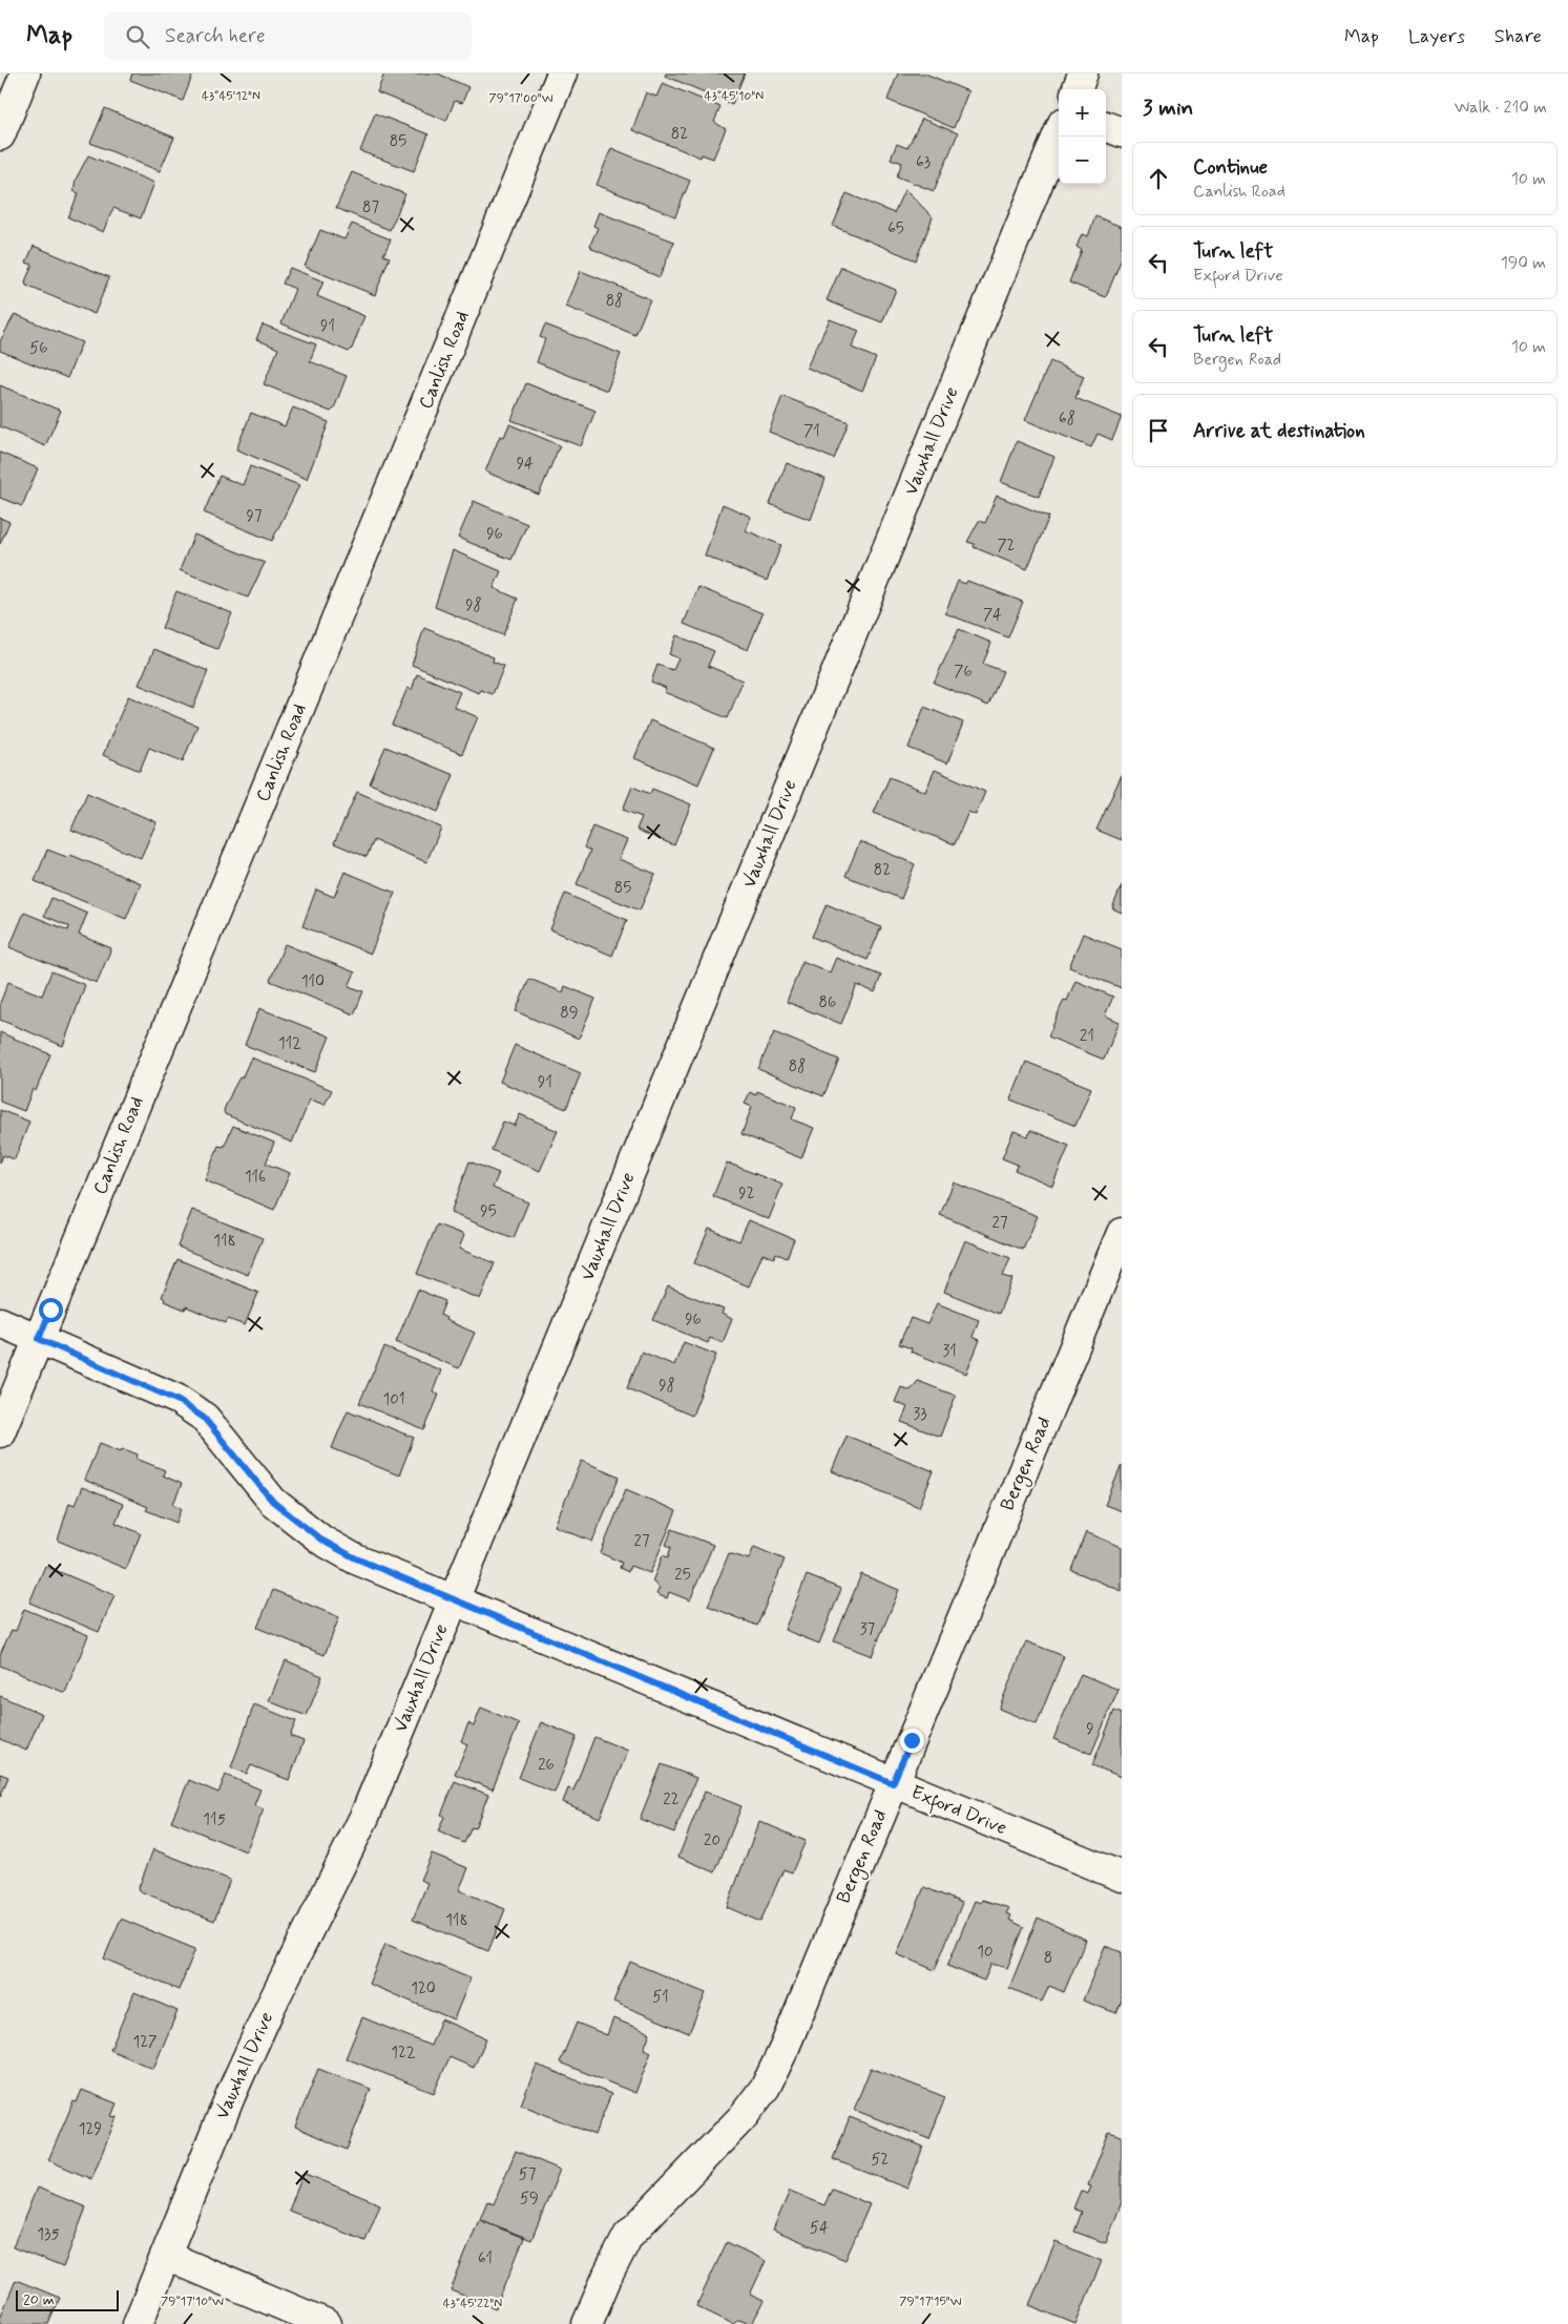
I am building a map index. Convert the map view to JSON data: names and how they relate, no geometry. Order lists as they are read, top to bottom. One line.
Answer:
{"streets":{"street":["Canlish Road","Vauxhall Drive","Bergen Road","Exford Drive"]},"crossings":[["Canlish Road","Exford Drive"],["Vauxhall Drive","Exford Drive"],["Bergen Road","Exford Drive"]],"house_numbers":["82","85","63","87","65","88","91","56","68","71","94","97","96","72","98","74","76","82","85","110","86","89","21","112","88","91","116","92","95","27","118","96","31","98","101","33","27","25","37","9","26","22","115","20","118","10","8","120","51","127","122","129","52","57","59","54","135","61"],"scale_bar":"20 m","page":{"header":"Map","search":"Search here","nav":["Map","Layers","Share"],"heading":["3 min","Walk · 210 m"],"map_buttons":["+","−"],"list":[["Continue","Canlish Road","10 m"],["Turn left","Exford Drive","190 m"],["Turn left","Bergen Road","10 m"],"Arrive at destination"],"scale":"20 m"},"coordinates":["43°45'12\"N","43°45'10\"N","79°17'00\"W","79°17'10\"W","79°17'15\"W","43°45'22\"N"]}
